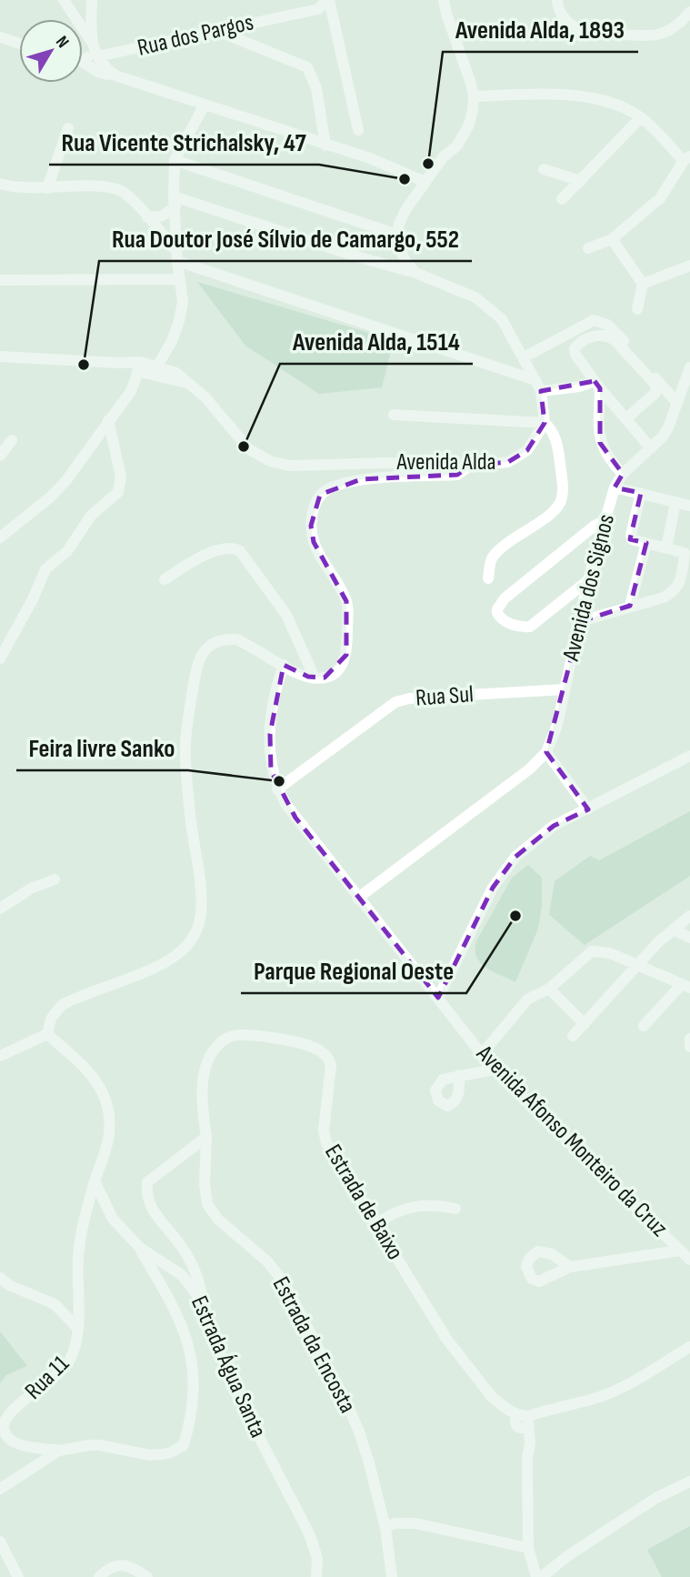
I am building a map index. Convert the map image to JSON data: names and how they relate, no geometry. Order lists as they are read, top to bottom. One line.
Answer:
{"streets":{"street":["Rua dos Pargos","Avenida Alda","Avenida dos Signos","Rua Sul","Avenida Afonso Monteiro da Cruz","Estrada de Baixo","Estrada da Encosta","Estrada Água Santa","Rua 11"]},"crossings":[["Avenida dos Signos","Rua Sul"],["Avenida dos Signos","Avenida Afonso Monteiro da Cruz"],["Rua Sul","Avenida Afonso Monteiro da Cruz"],["Estrada de Baixo","Estrada da Encosta"],["Estrada Água Santa","Rua 11"]],"places":["Avenida Alda, 1893","Rua Vicente Strichalsky, 47","Rua Doutor José Sílvio de Camargo, 552","Avenida Alda, 1514","Feira livre Sanko","Parque Regional Oeste"],"north":"top right"}
